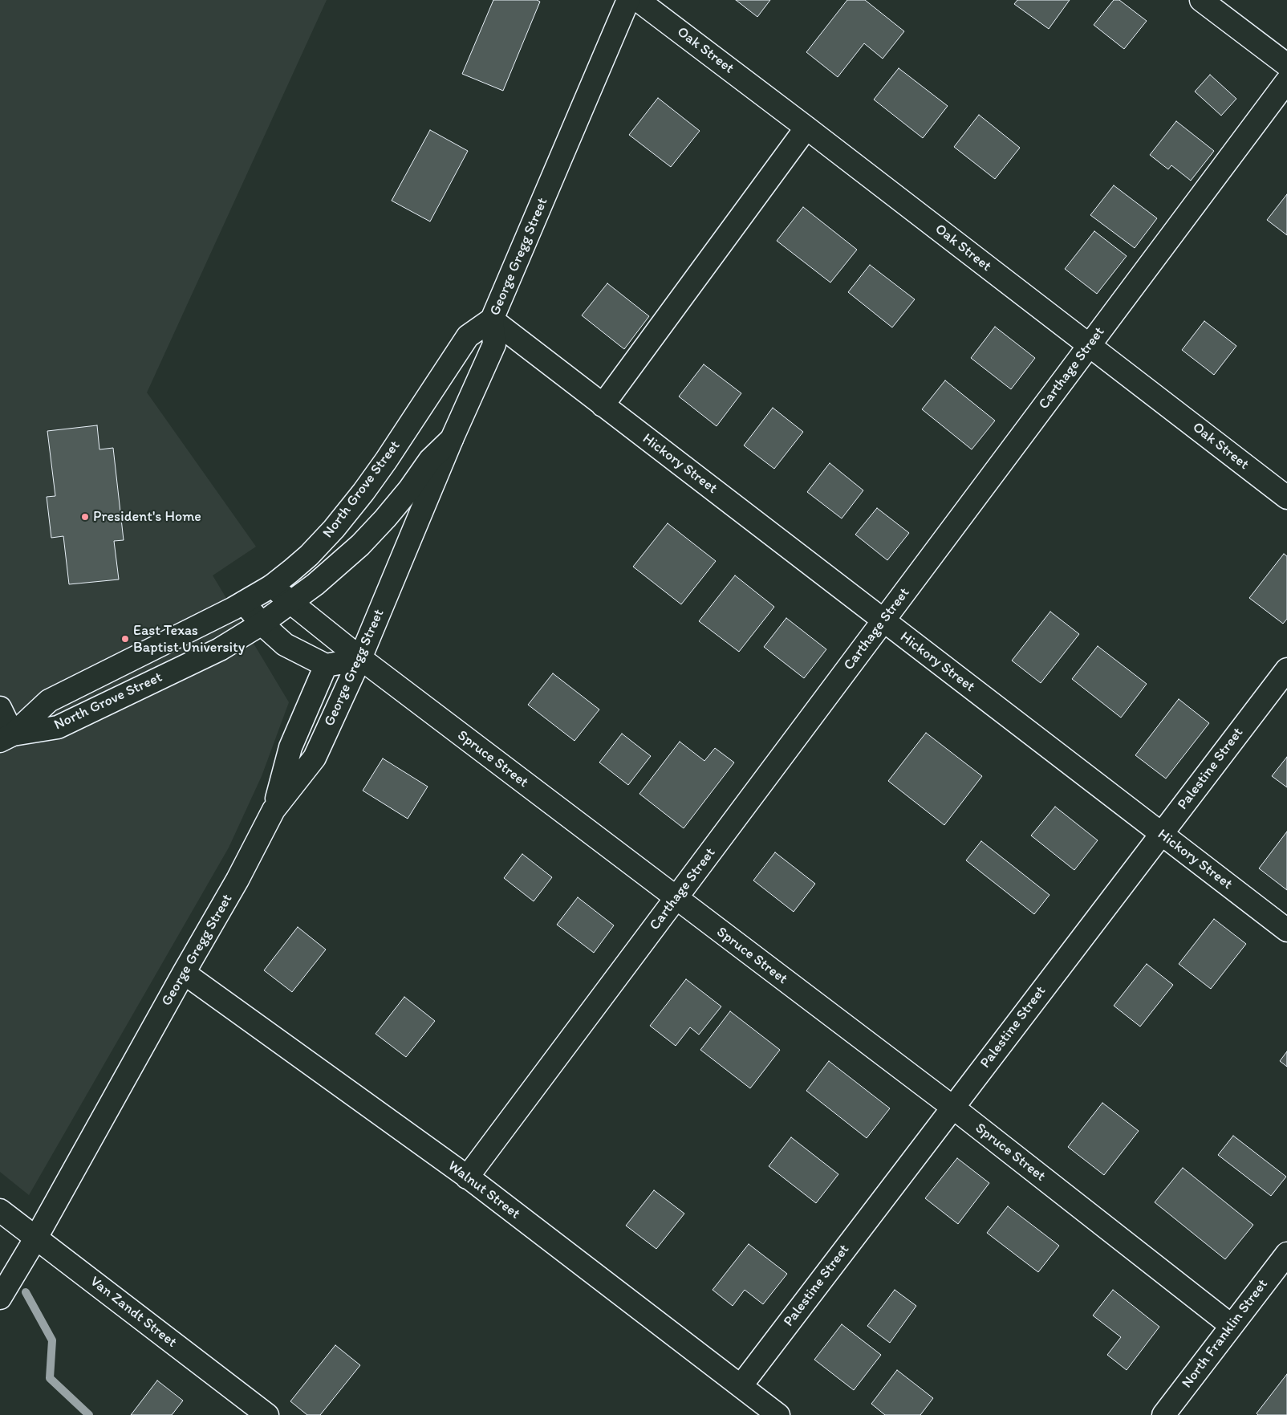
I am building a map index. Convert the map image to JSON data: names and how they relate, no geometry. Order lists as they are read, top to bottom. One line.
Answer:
{"streets":{"street":["Oak Street","George Gregg Street","Carthage Street","Hickory Street","North Grove Street","Spruce Street","Palestine Street","Walnut Street","Van Zandt Street","North Franklin Street"]},"crossings":[["Oak Street","Carthage Street"],["George Gregg Street","Hickory Street"],["George Gregg Street","North Grove Street"],["George Gregg Street","Spruce Street"],["George Gregg Street","Walnut Street"],["George Gregg Street","Van Zandt Street"],["Carthage Street","Hickory Street"],["Carthage Street","Spruce Street"],["Carthage Street","Walnut Street"],["Hickory Street","North Grove Street"],["Hickory Street","Palestine Street"],["North Grove Street","Spruce Street"],["Spruce Street","Palestine Street"],["Spruce Street","North Franklin Street"],["Palestine Street","Walnut Street"]],"places":["President's Home","East Texas Baptist University"]}
